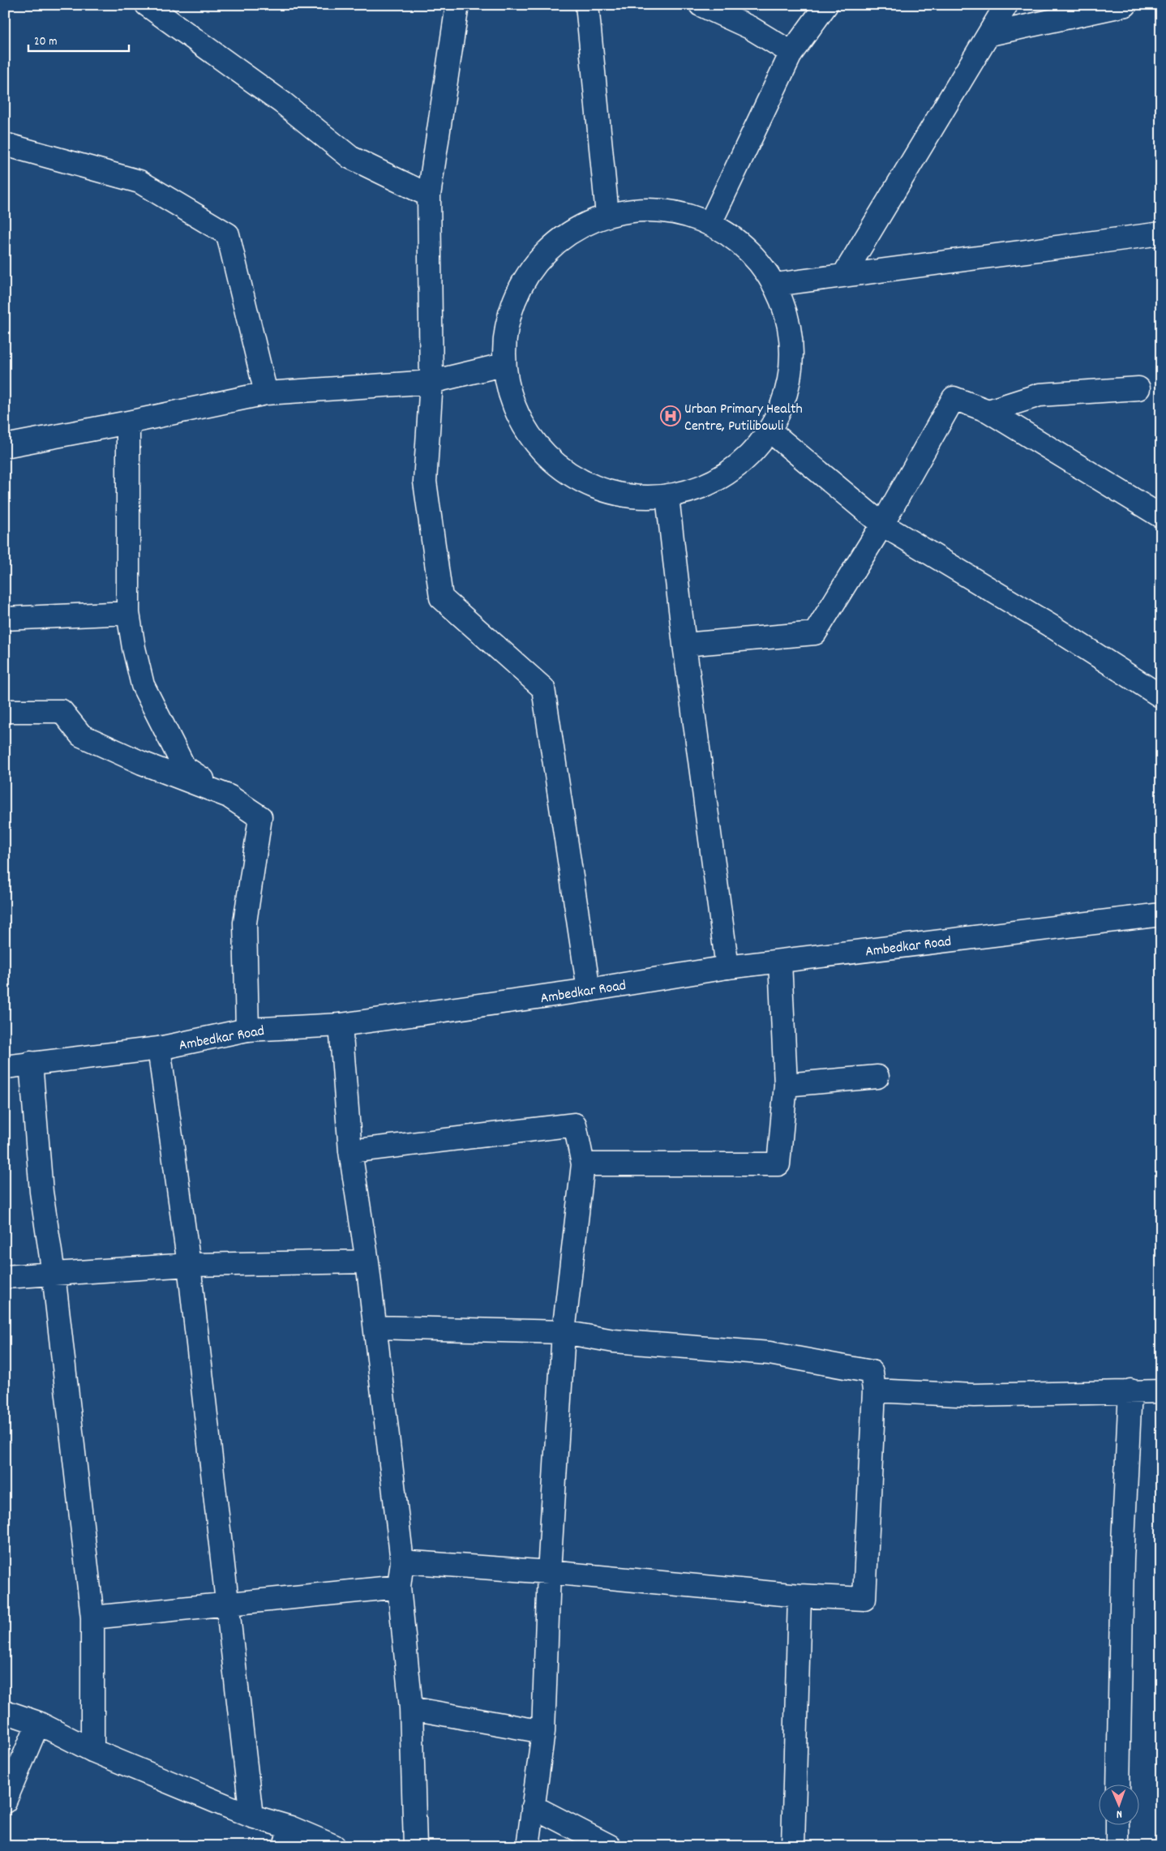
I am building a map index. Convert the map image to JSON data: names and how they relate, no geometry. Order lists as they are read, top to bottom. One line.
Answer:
{"streets":{"street":["Ambedkar Road"]},"places":{"hospital":["Urban Primary Health Centre, Putilibowli"]},"scale_bar":"20 m","north":"bottom"}
